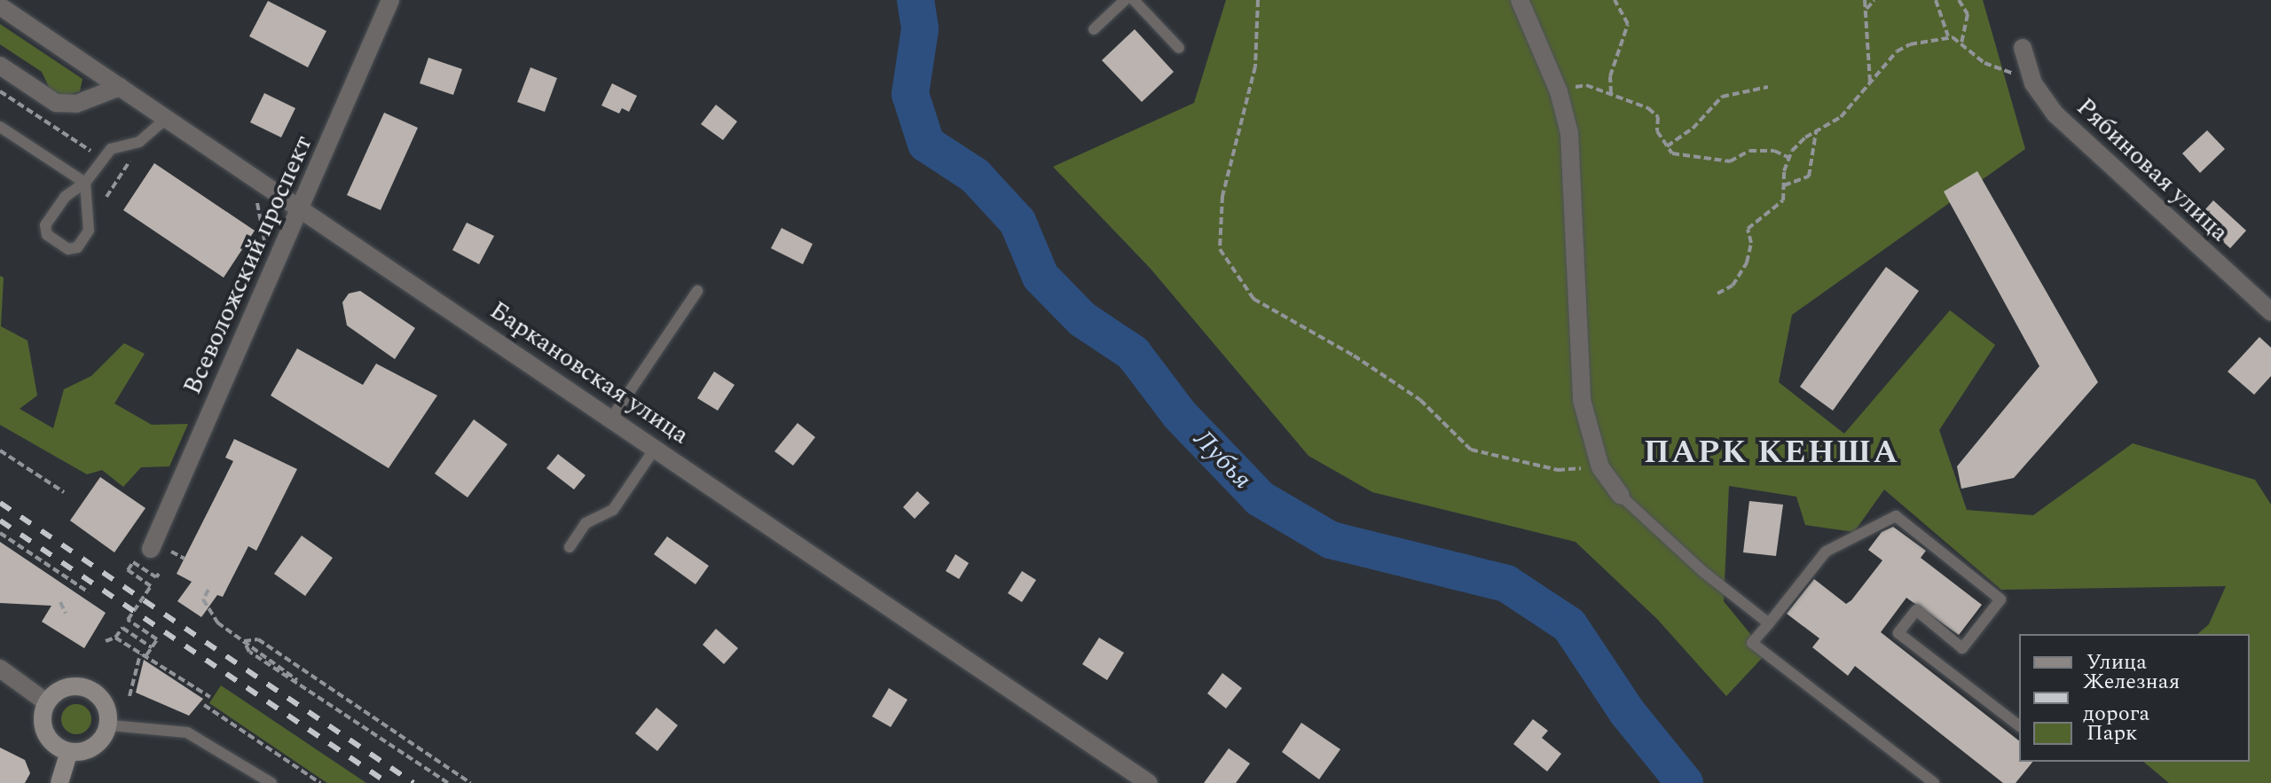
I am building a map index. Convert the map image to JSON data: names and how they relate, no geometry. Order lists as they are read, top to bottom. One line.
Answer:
{"streets":{"street":["Рябиновая улица","Всеволожский проспект","Баркановская улица"]},"crossings":[["Всеволожский проспект","Баркановская улица"]],"districts":["ПАРК КЕНША"],"water":["Лубья"],"legend":["Улица","Железная дорога","Парк"]}
